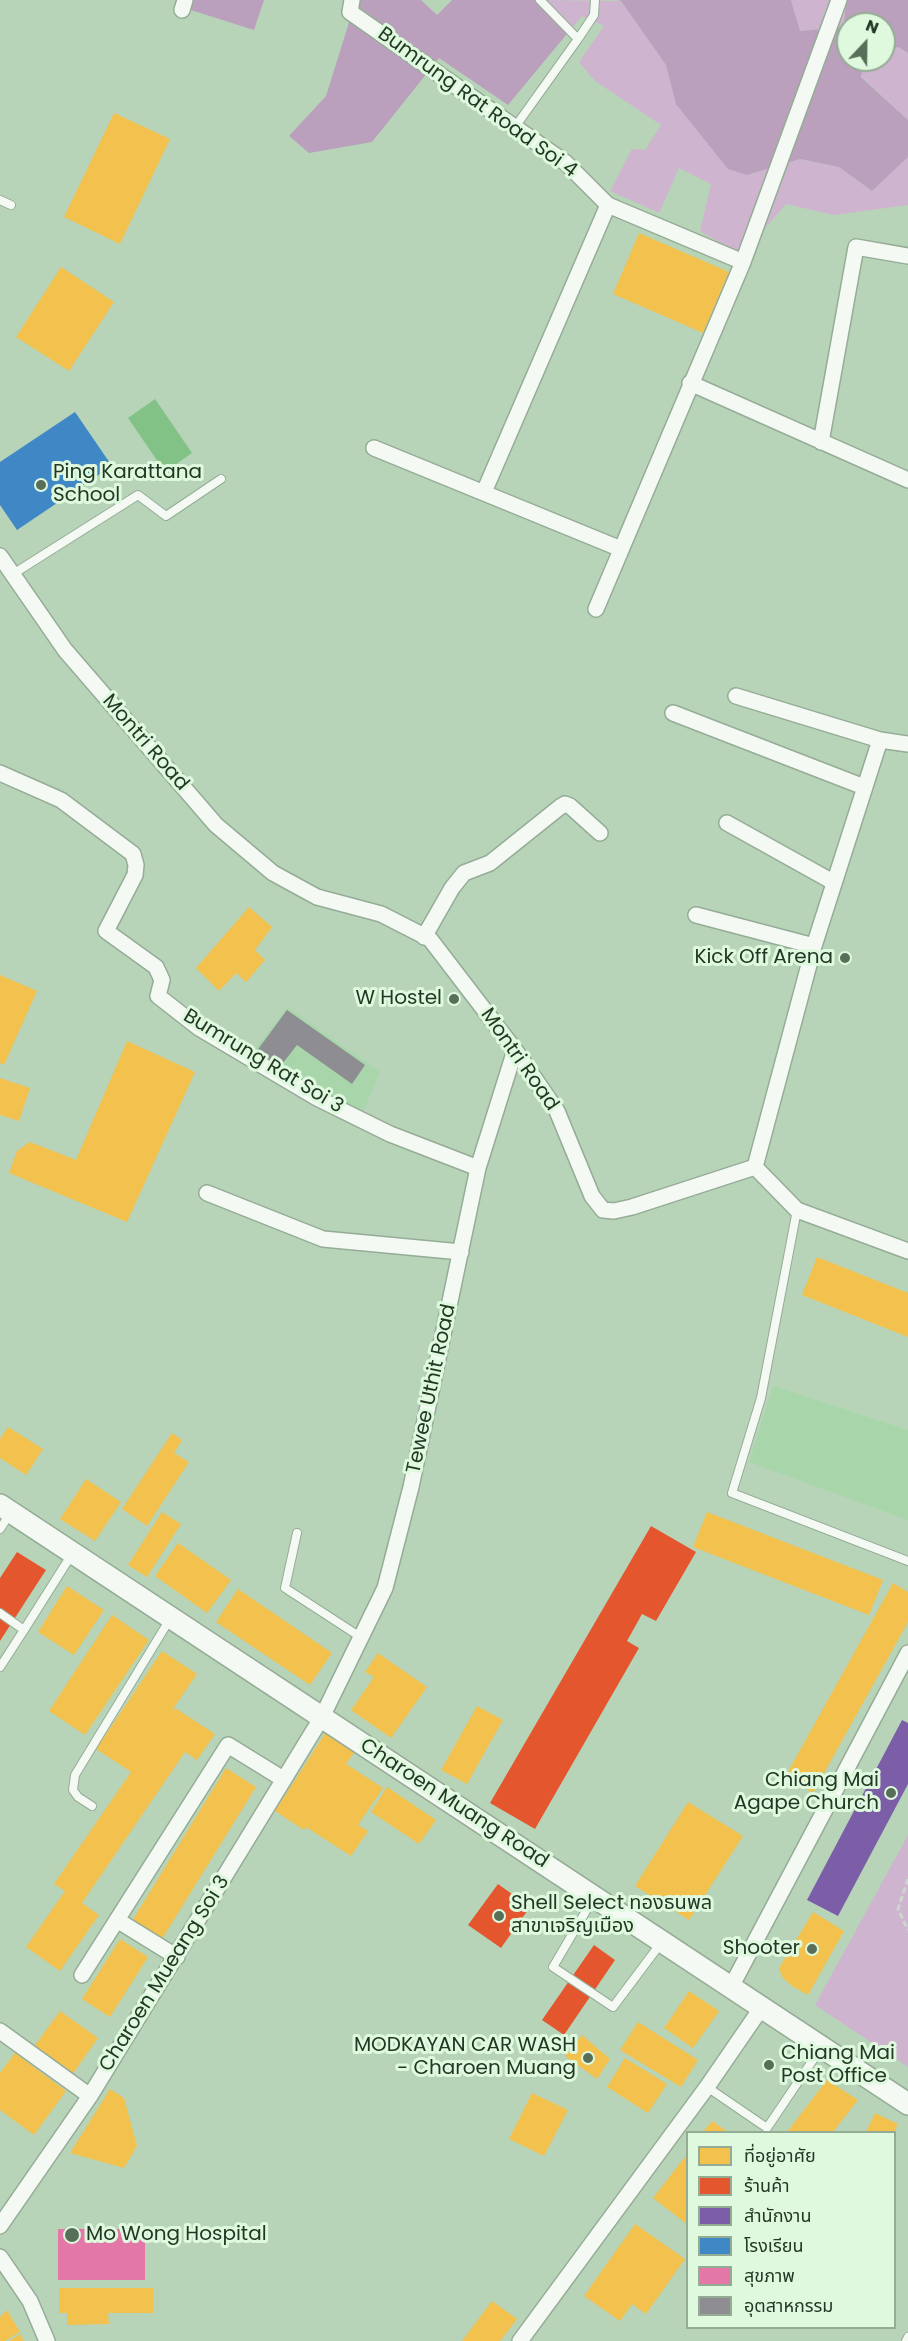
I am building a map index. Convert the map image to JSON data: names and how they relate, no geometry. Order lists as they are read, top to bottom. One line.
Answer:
{"streets":{"main road":["Charoen Muang Road"],"street":["Bumrung Rat Road Soi 4","Montri Road","Bumrung Rat Soi 3","Tewee Uthit Road","Charoen Mueang Soi 3"]},"crossings":[["Montri Road","Tewee Uthit Road"],["Bumrung Rat Soi 3","Tewee Uthit Road"],["Tewee Uthit Road","Charoen Muang Road"],["Tewee Uthit Road","Charoen Mueang Soi 3"],["Charoen Muang Road","Charoen Mueang Soi 3"]],"places":["Ping Karattana School","Kick Off Arena","W Hostel","Chiang Mai Agape Church","Shell Select ทองธนพล สาขาเจริญเมือง","Shooter","MODKAYAN CAR WASH - Charoen Muang","Chiang Mai Post Office","Mo Wong Hospital"],"legend":["ที่อยู่อาศัย","ร้านค้า","สำนักงาน","โรงเรียน","สุขภาพ","อุตสาหกรรม"],"north":"top"}
